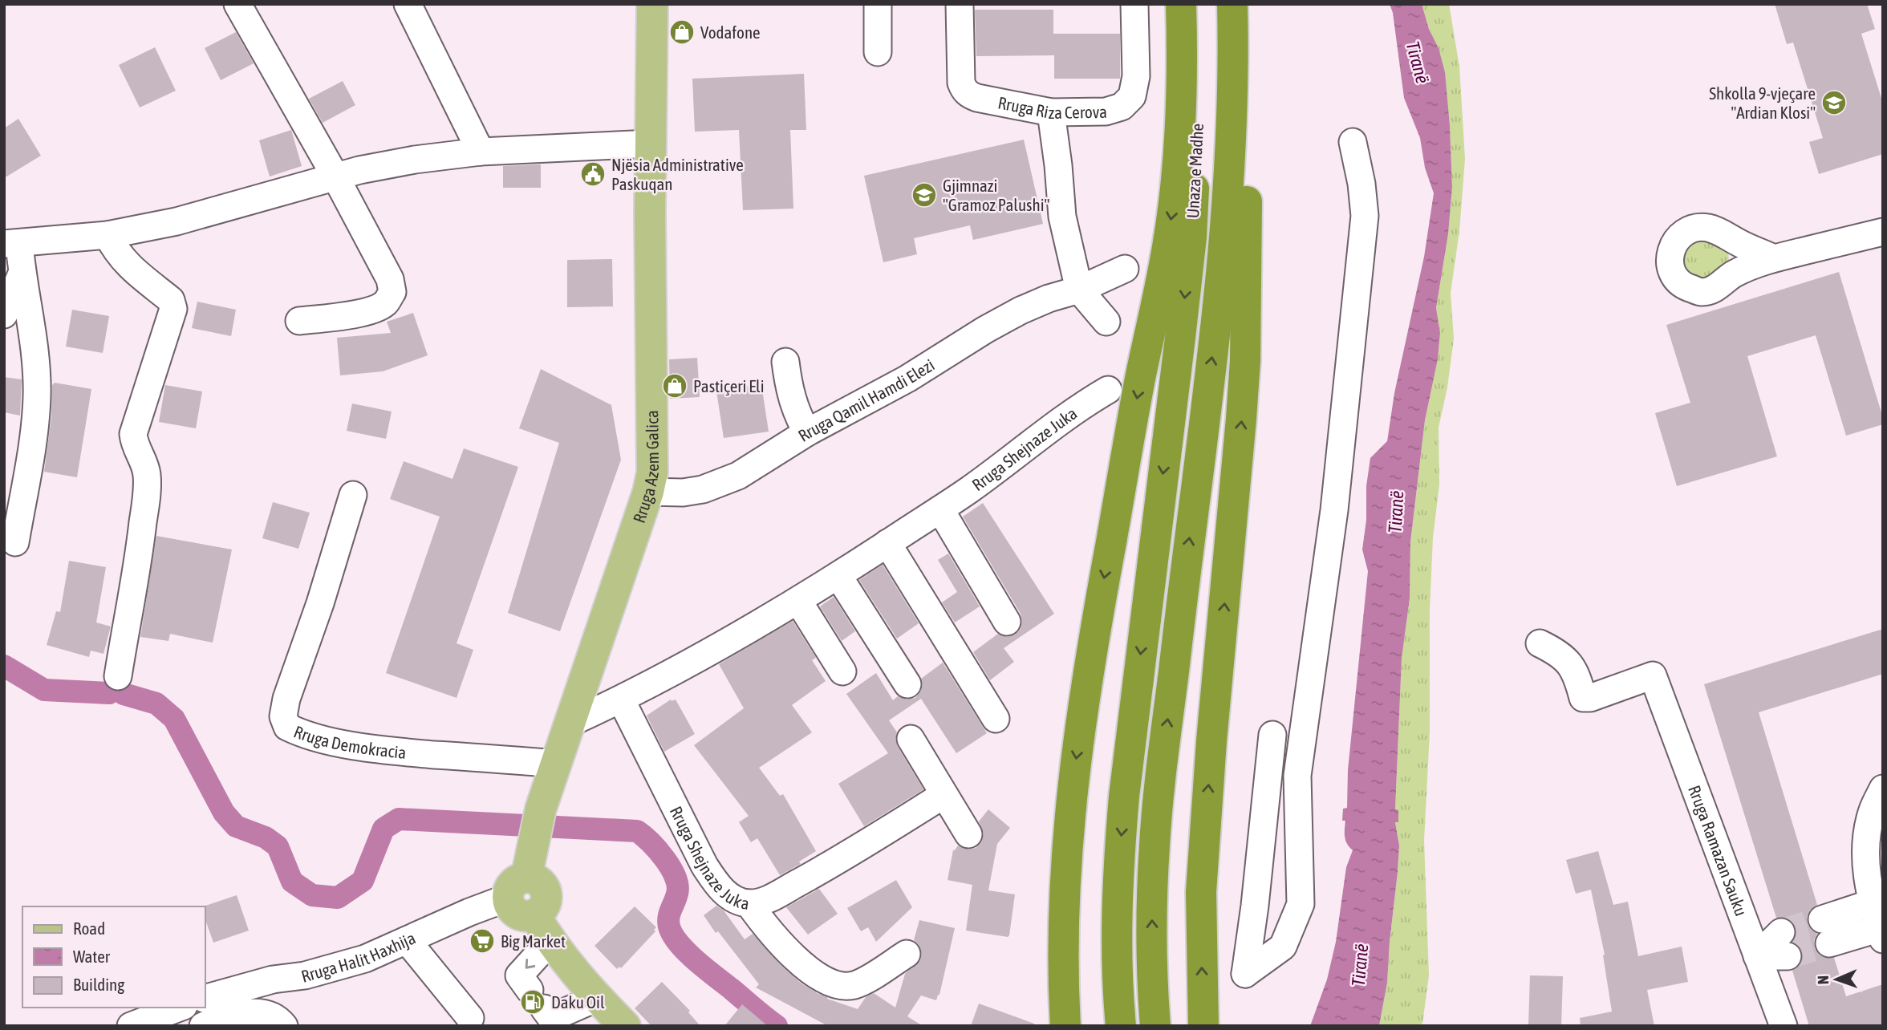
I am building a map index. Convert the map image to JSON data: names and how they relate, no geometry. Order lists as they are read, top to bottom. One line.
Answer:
{"streets":{"highway":["Unaza e Madhe"],"main road":["Rruga Azem Galica"],"street":["Rruga Riza Cerova","Rruga Qamil Hamdi Elezi","Rruga Shejnaze Juka","Rruga Demokracia","Rruga Ramazan Sauku","Rruga Halit Haxhija"]},"crossings":[["Rruga Qamil Hamdi Elezi","Rruga Azem Galica"],["Rruga Shejnaze Juka","Rruga Azem Galica"],["Rruga Azem Galica","Rruga Demokracia"],["Rruga Azem Galica","Rruga Halit Haxhija"]],"water":["Tiranë"],"places":{"shop":["Vodafone","Pastiçeri Eli"],"school or university":["Shkolla 9-vjeçare \"Ardian Klosi\"","Gjimnazi \"Gramoz Palushi\""],"public building":["Njësia Administrative Paskuqan"],"supermarket":["Big Market"],"fuel station":["Daku Oil"]},"legend":["Road","Water","Building"],"north":"left"}
